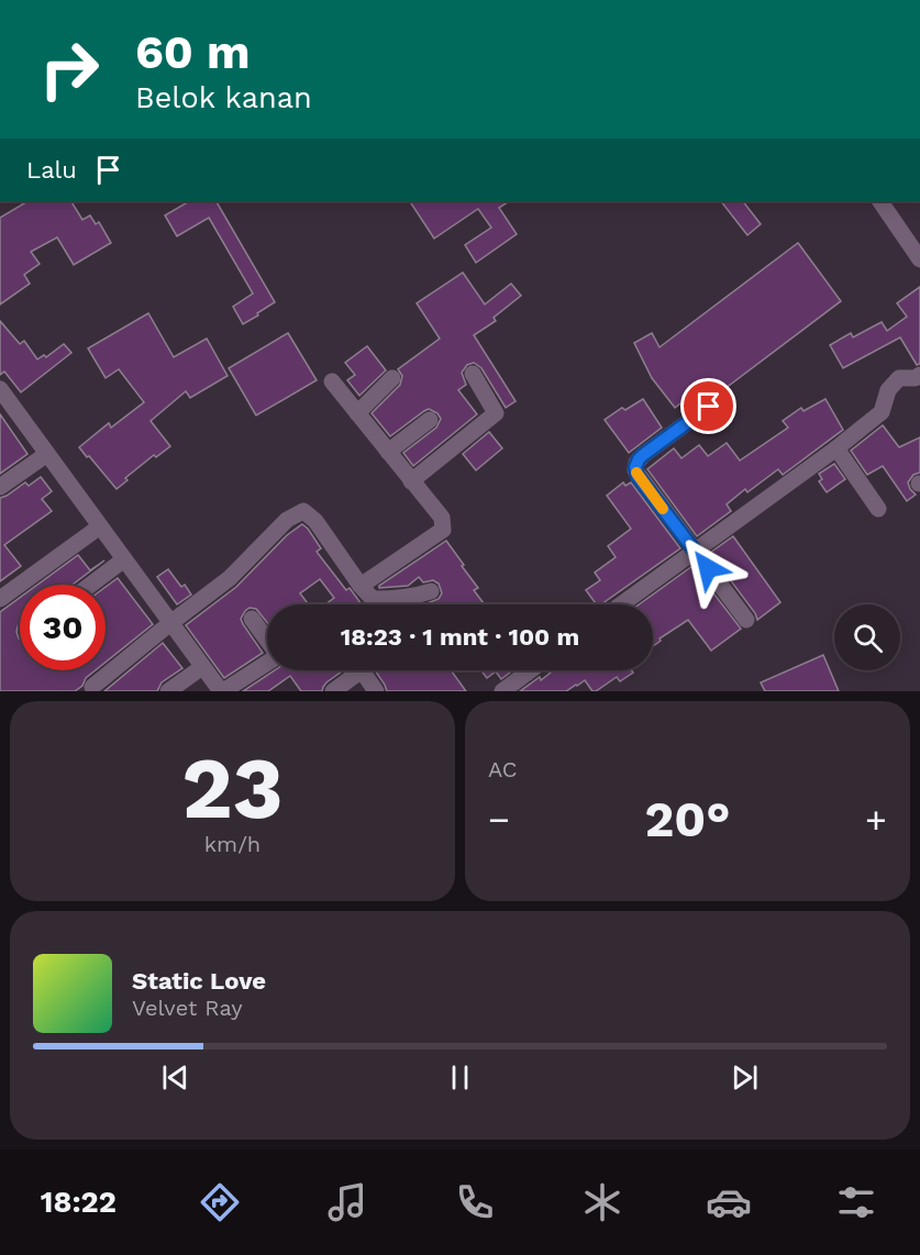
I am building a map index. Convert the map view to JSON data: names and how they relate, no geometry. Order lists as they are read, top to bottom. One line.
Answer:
{"page":{"turn":["60 m","Belok kanan"],"then":"Lalu","limit":"30","trip":"18:23 · 1 mnt · 100 m","tile":[["23","km/h"],"AC"],"heat":["−","20°","+"],"song":["Static Love","Velvet Ray"],"tabs":"18:22"}}
